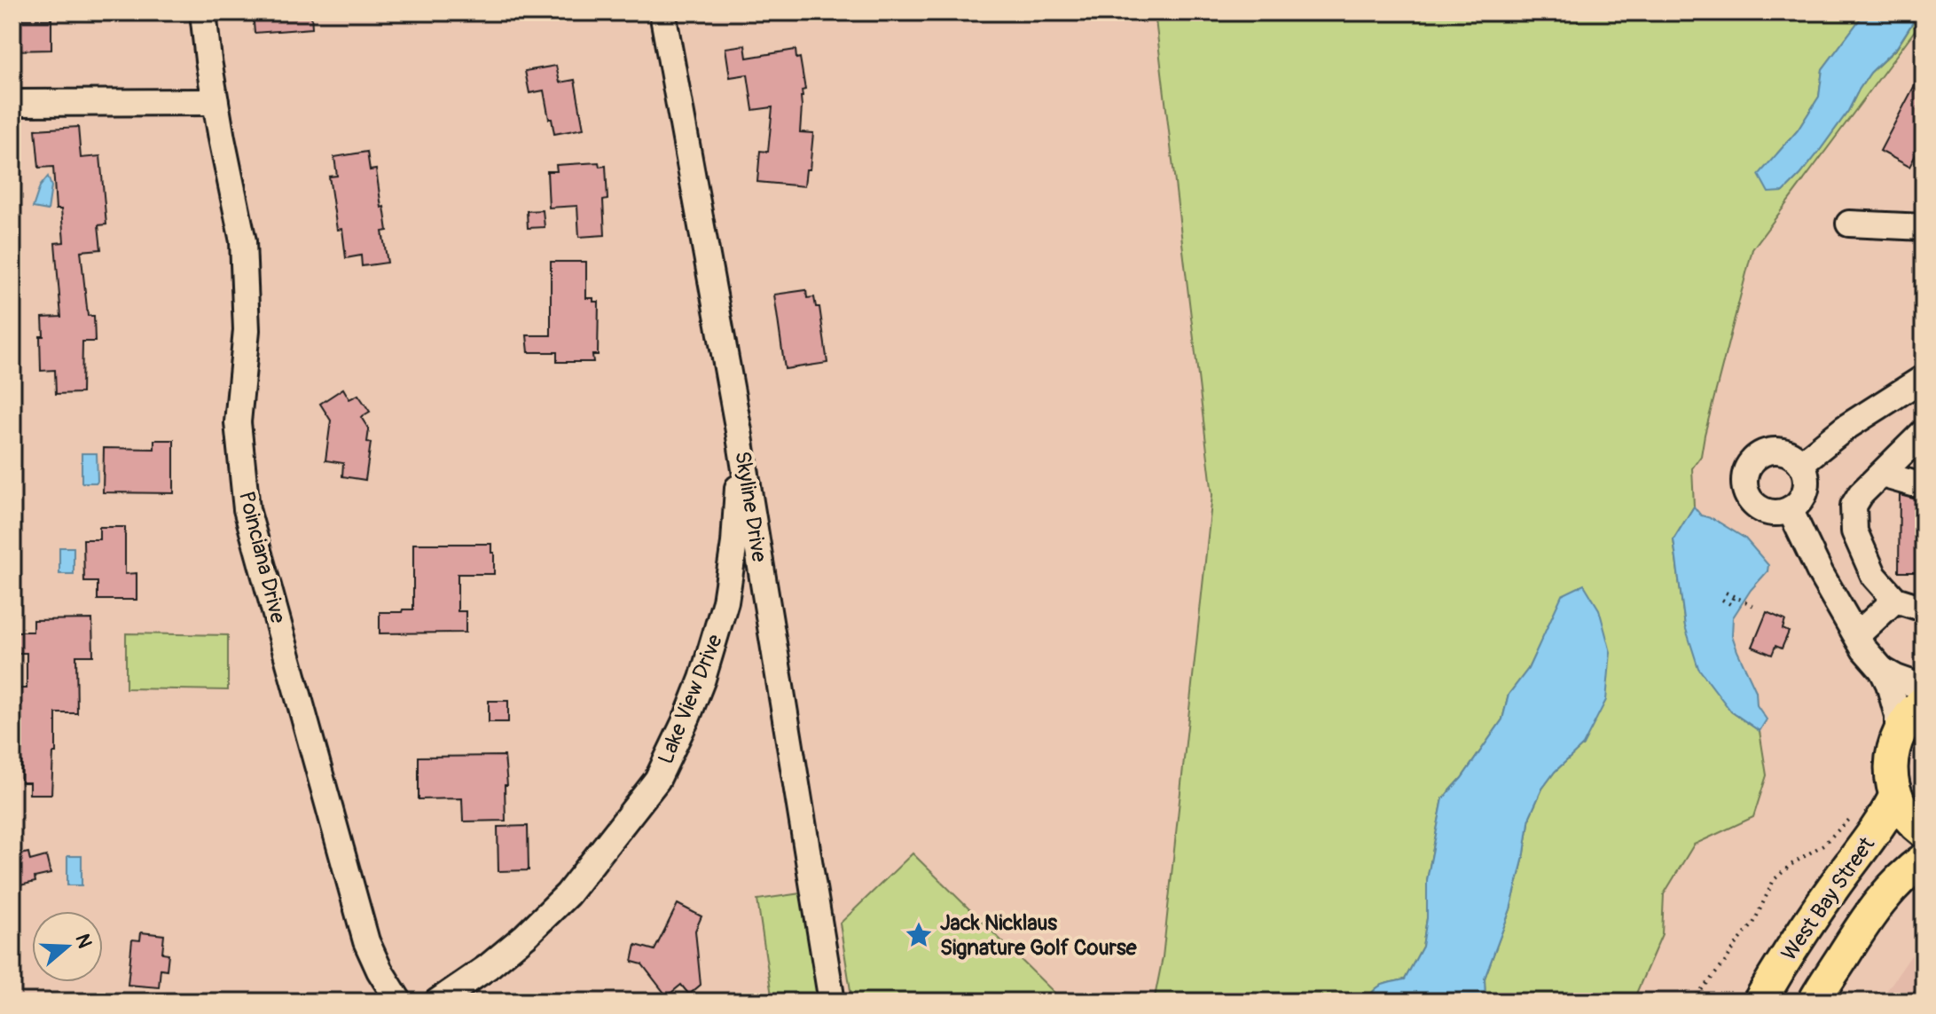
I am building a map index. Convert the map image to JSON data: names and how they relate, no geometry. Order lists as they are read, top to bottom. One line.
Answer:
{"streets":{"main road":["West Bay Street"],"street":["Skyline Drive","Poinciana Drive","Lake View Drive"]},"crossings":[["Skyline Drive","Lake View Drive"]],"places":{"place":["Jack Nicklaus Signature Golf Course"]},"north":"right"}
